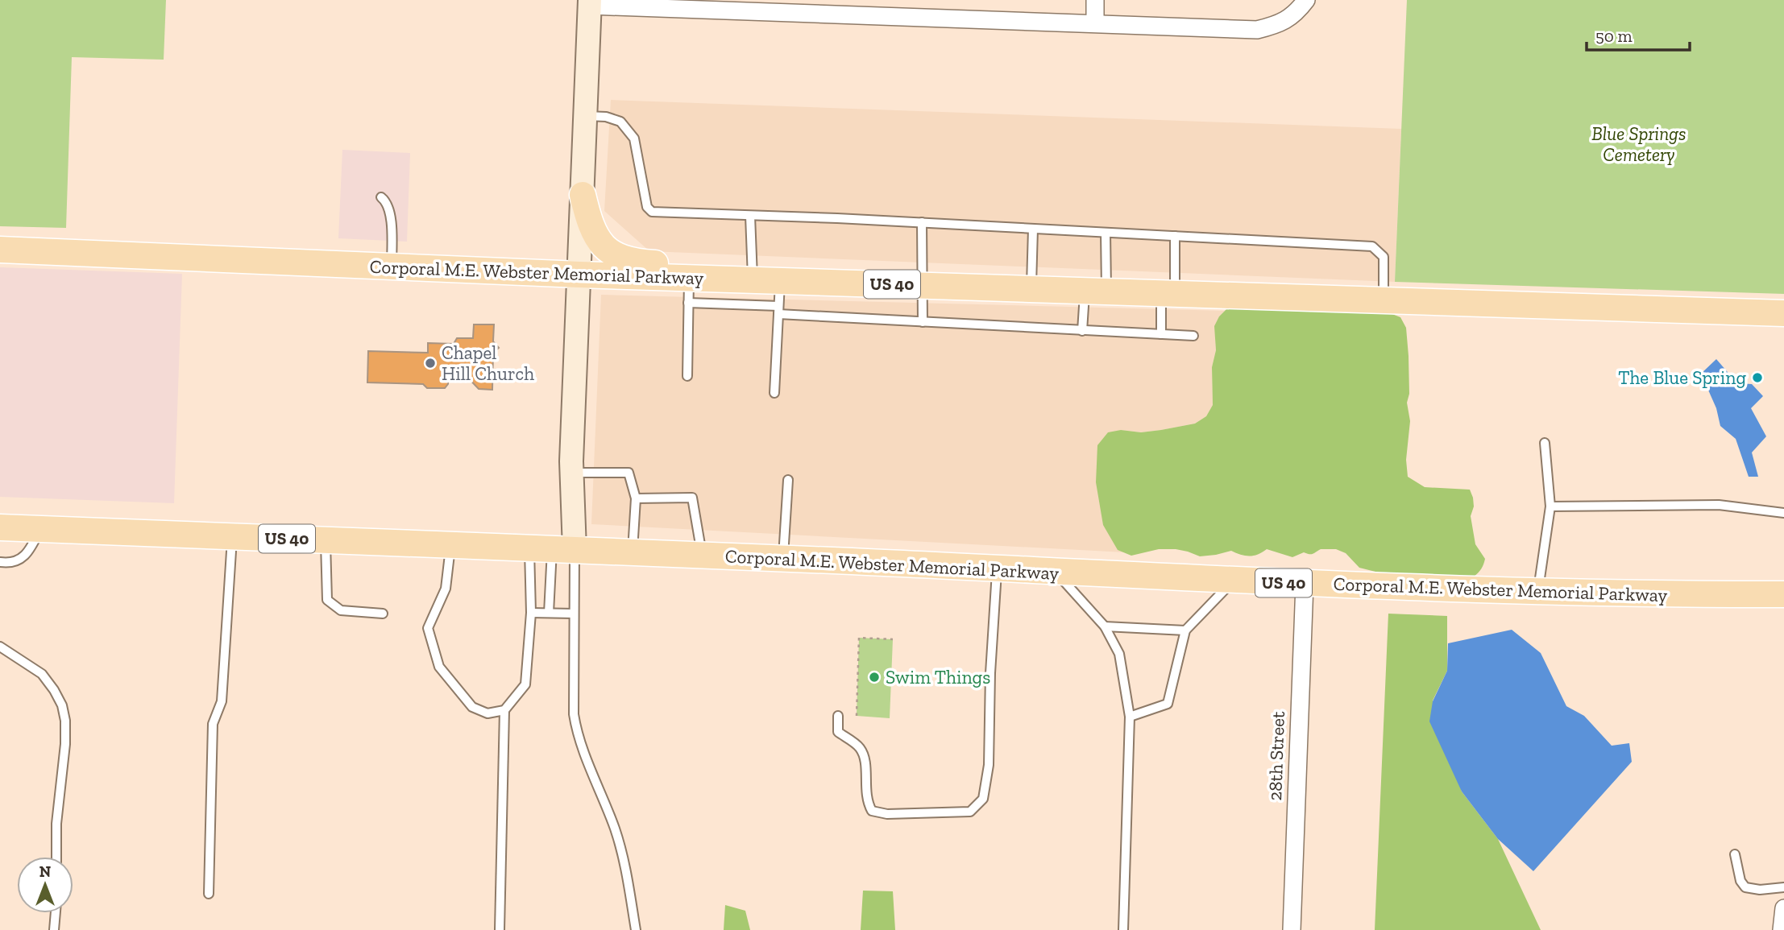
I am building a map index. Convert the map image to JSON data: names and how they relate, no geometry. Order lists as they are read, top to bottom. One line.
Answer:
{"streets":{"main road":["Corporal M.E. Webster Memorial Parkway","US 40"],"street":["28th Street"]},"crossings":[["Corporal M.E. Webster Memorial Parkway","28th Street"]],"parks":["Blue Springs Cemetery"],"places":["Chapel Hill Church","The Blue Spring","Swim Things"],"scale_bar":"50 m","north":"top"}
